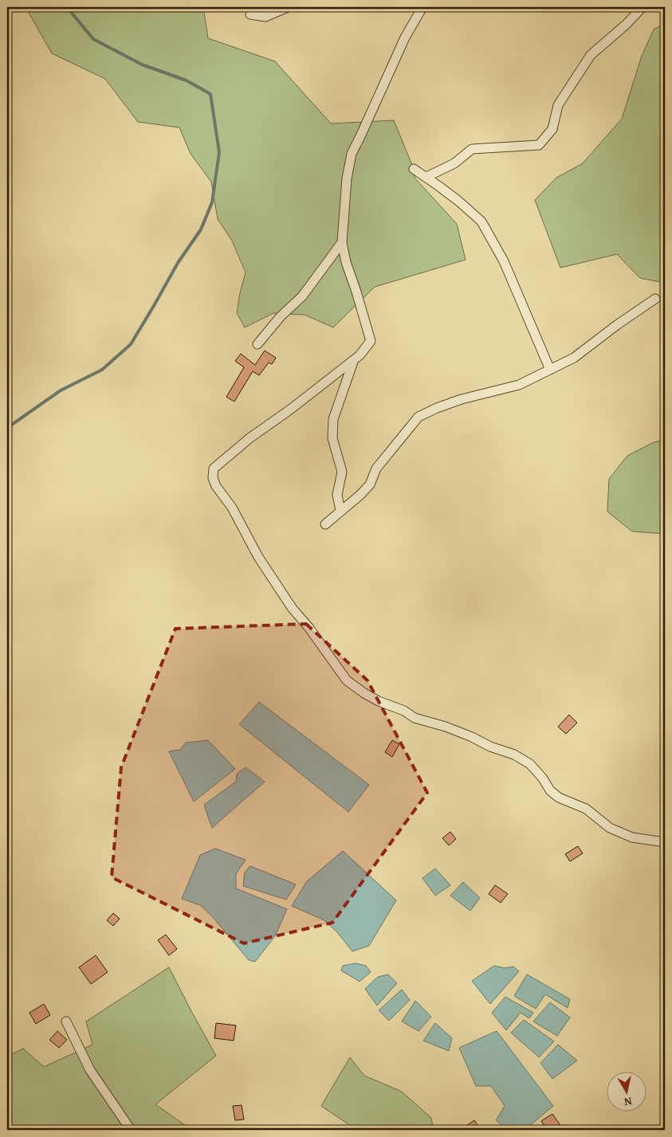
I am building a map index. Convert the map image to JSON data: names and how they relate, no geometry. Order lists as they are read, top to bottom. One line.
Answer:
{"north":"bottom"}
